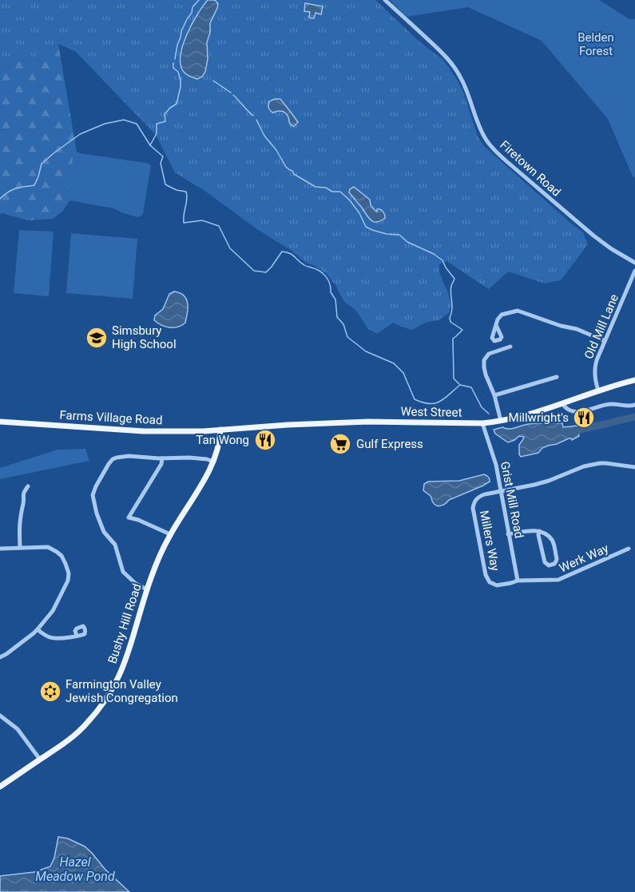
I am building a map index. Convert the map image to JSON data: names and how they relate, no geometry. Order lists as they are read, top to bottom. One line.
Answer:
{"streets":{"main road":["West Street","Farms Village Road","Bushy Hill Road"],"street":["Firetown Road","Old Mill Lane","Grist Mill Road","Millers Way","Werk Way"]},"crossings":[["Old Mill Lane","West Street"],["West Street","Farms Village Road"],["West Street","Grist Mill Road"],["West Street","Bushy Hill Road"],["Farms Village Road","Bushy Hill Road"],["Grist Mill Road","Millers Way"],["Grist Mill Road","Werk Way"],["Millers Way","Werk Way"]],"water":["Hazel Meadow Pond"],"parks":["Belden Forest"],"places":{"school or university":["Simsbury High School"],"restaurant":["Millwright's","Tan Wong"],"supermarket":["Gulf Express"],"synagogue":["Farmington Valley Jewish Congregation"]}}
